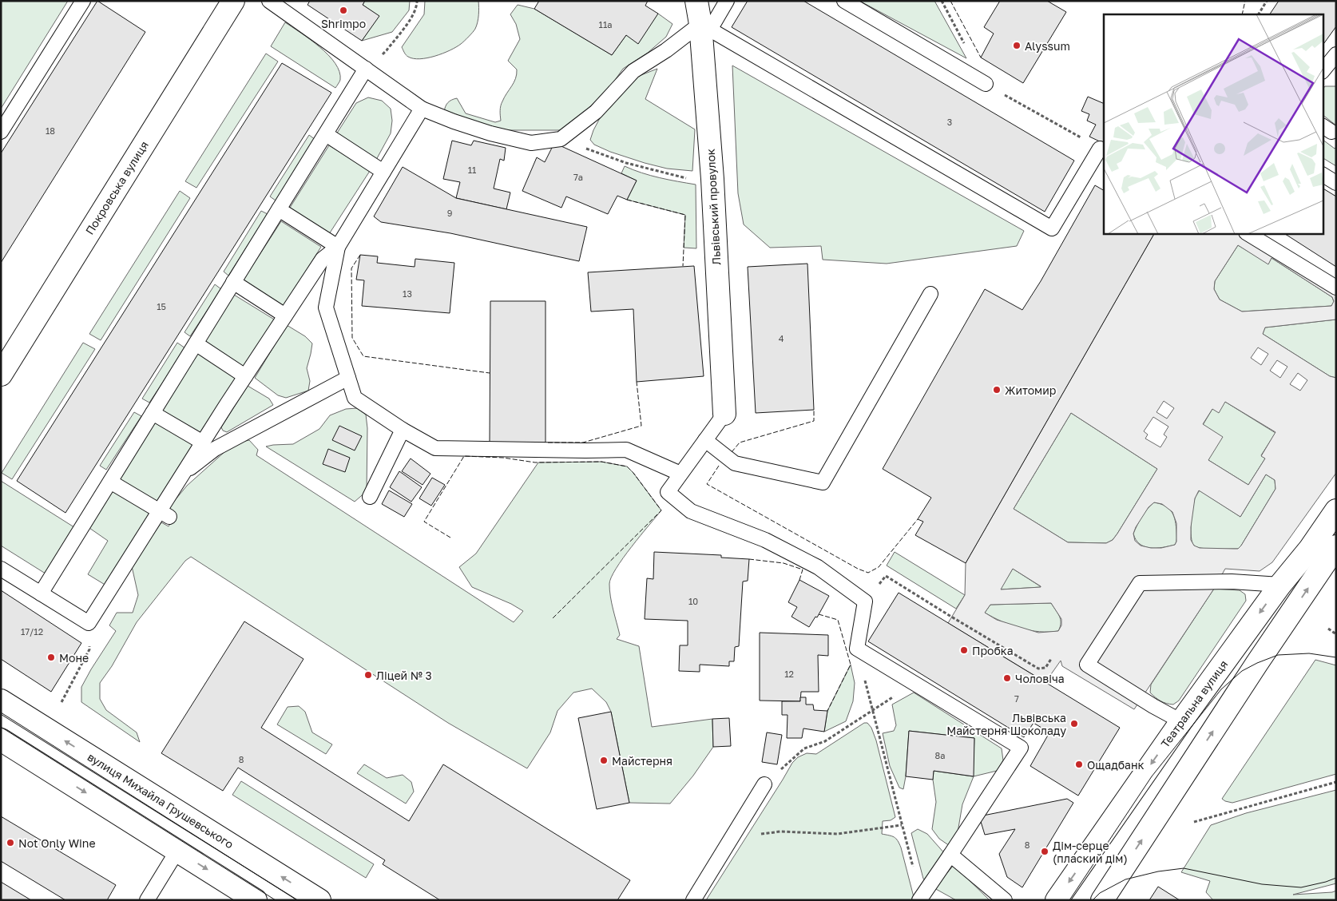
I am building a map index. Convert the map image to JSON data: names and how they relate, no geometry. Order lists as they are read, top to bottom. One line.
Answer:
{"streets":{"main road":["Покровська вулиця","Львівський провулок","Театральна вулиця","вулиця Михайла Грушевського"]},"places":["Shrimpo","Alyssum","Житомир","Пробка","Моне","Ліцей № 3","Чоловіча","Львівська Майстерня Шоколаду","Майстерня","Ощадбанк","Not Only Wine","Дім-серце (плаский дім)"],"house_numbers":["11а","3","18","11","7а","9","13","15","4","10","17/12","12","7","8а","8","8"]}
